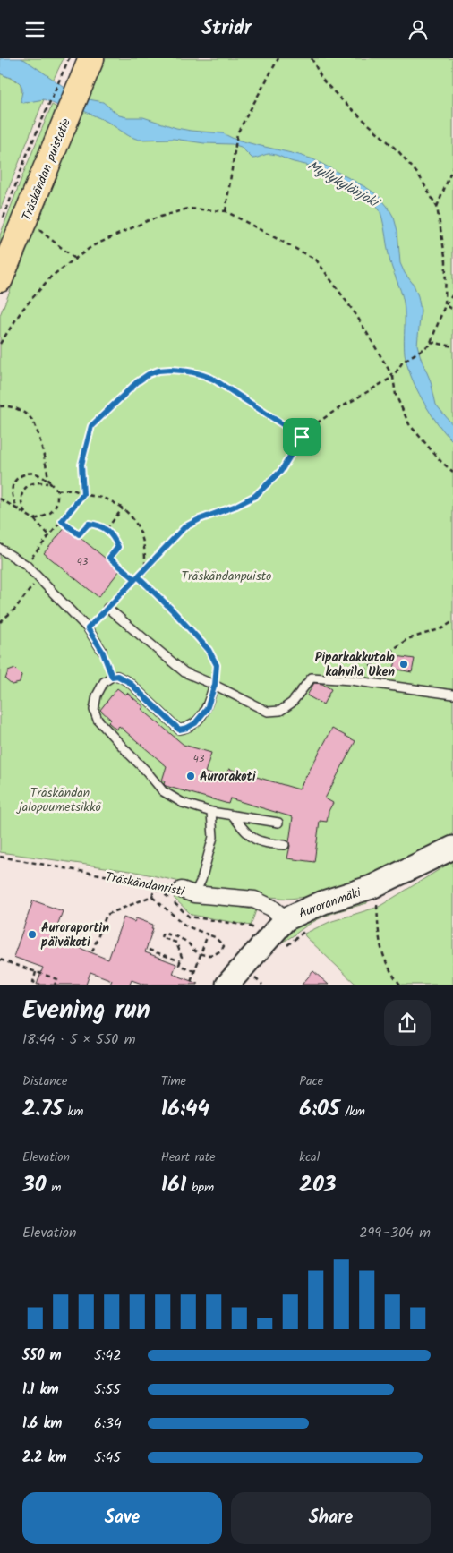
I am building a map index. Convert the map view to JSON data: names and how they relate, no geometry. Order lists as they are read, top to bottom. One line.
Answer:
{"streets":{"main road":["Träskändan puistotie","Auroranmäki"],"street":["Träskändanristi"]},"crossings":[["Träskändanristi","Auroranmäki"]],"water":["Myllykylänjoki"],"parks":["Träskändanpuisto","Träskändan jalopuumetsikkö"],"places":["Piparkakkutalo kahvila Uken","Aurorakoti","Auroraportin päiväkoti"],"house_numbers":["43","43"],"page":{"header":"Stridr","heading":["Evening run","18:44 · 5 × 550 m"],"stats":[["Distance","2.75 km"],["Time","16:44"],["Pace","6:05 /km"],["Elevation","30 m"],["Heart rate","161 bpm"],["kcal","203"]],"chart":["Elevation","299–304 m"],"list":[{"name":"550 m","note":"5:42"},{"name":"1.1 km","note":"5:55"},{"name":"1.6 km","note":"6:34"},{"name":"2.2 km","note":"5:45"}],"buttons":["Save","Share"]}}
